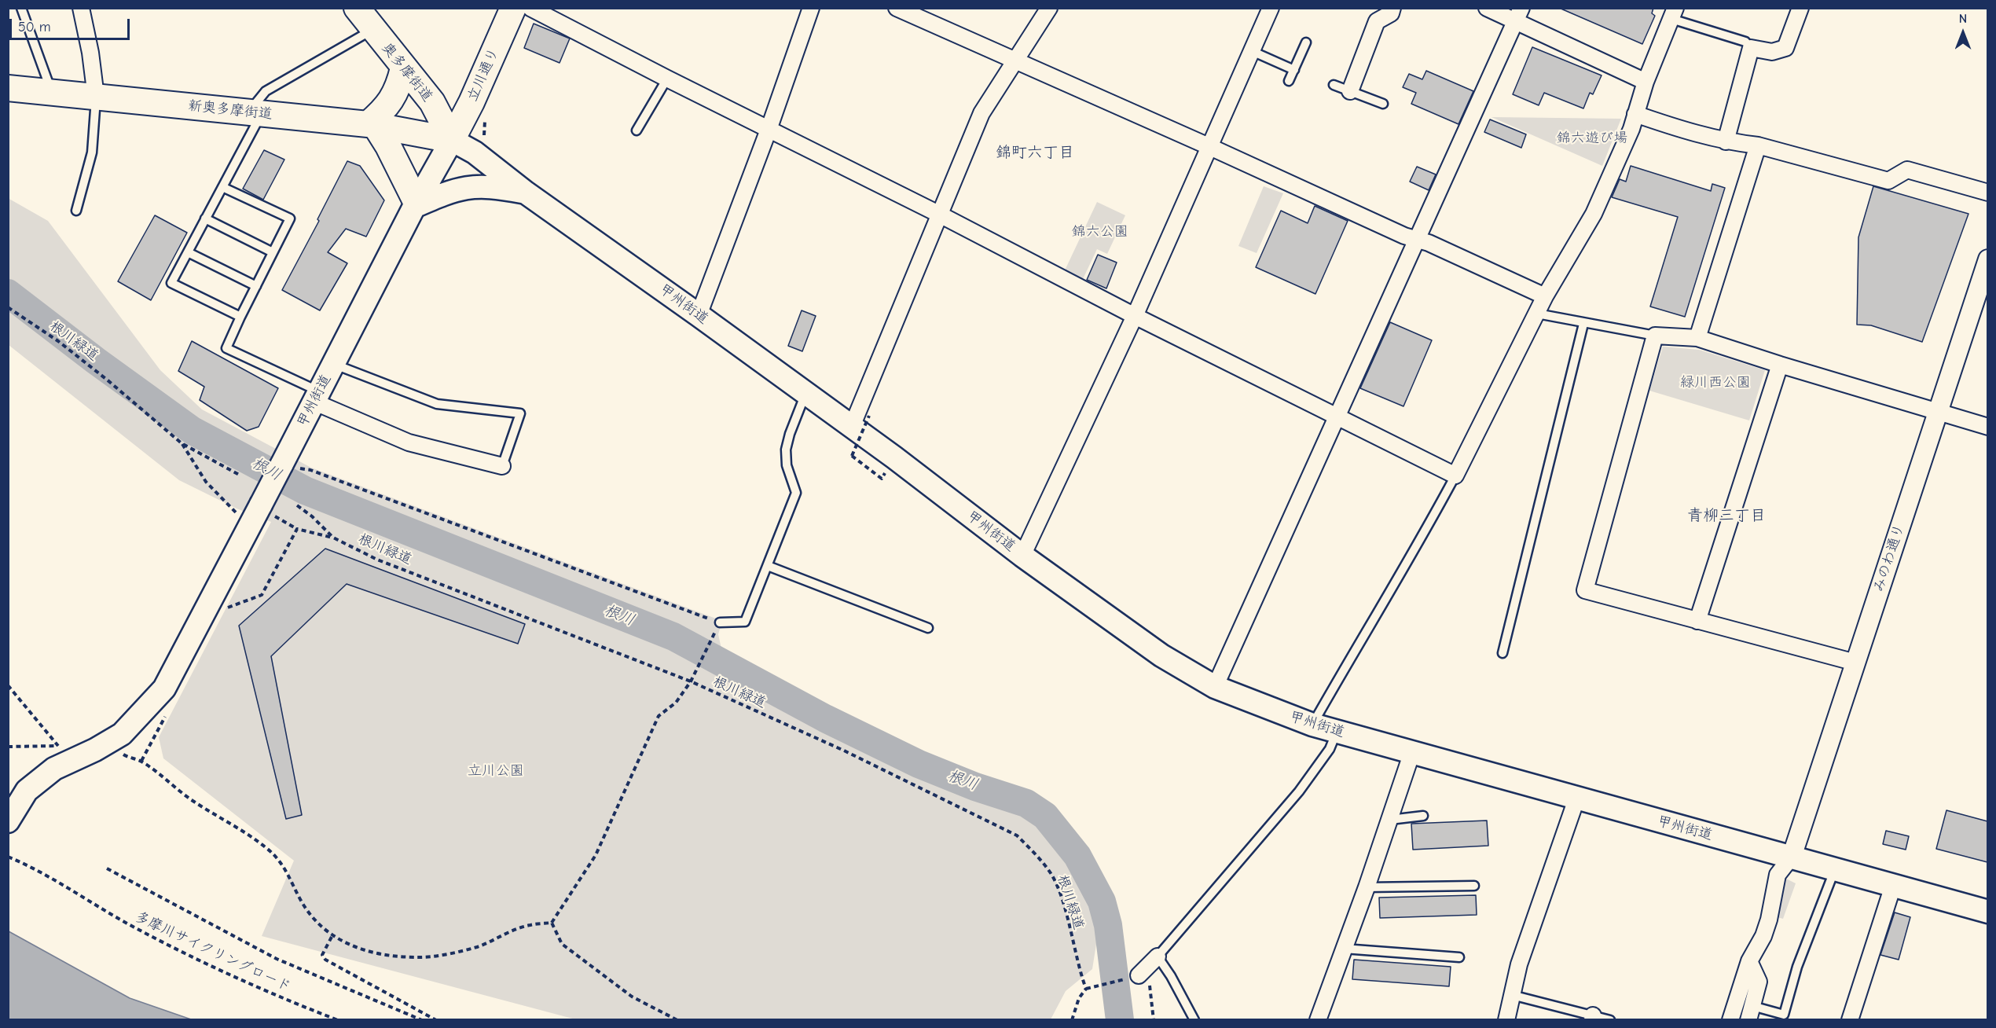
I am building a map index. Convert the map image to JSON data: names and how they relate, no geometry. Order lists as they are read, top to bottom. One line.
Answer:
{"streets":{"main road":["奥多摩街道","立川通り","新奥多摩街道","甲州街道"],"street":["みのわ通り"],"path":["根川緑道","多摩川サイクリングロード"]},"crossings":[["奥多摩街道","立川通り"],["奥多摩街道","新奥多摩街道"],["奥多摩街道","甲州街道"],["立川通り","新奥多摩街道"],["立川通り","甲州街道"],["新奥多摩街道","甲州街道"],["甲州街道","みのわ通り"]],"districts":["錦町六丁目","青柳三丁目"],"water":["根川"],"parks":["錦六遊び場","錦六公園","緑川西公園","立川公園"],"scale_bar":"50 m","north":"top"}
